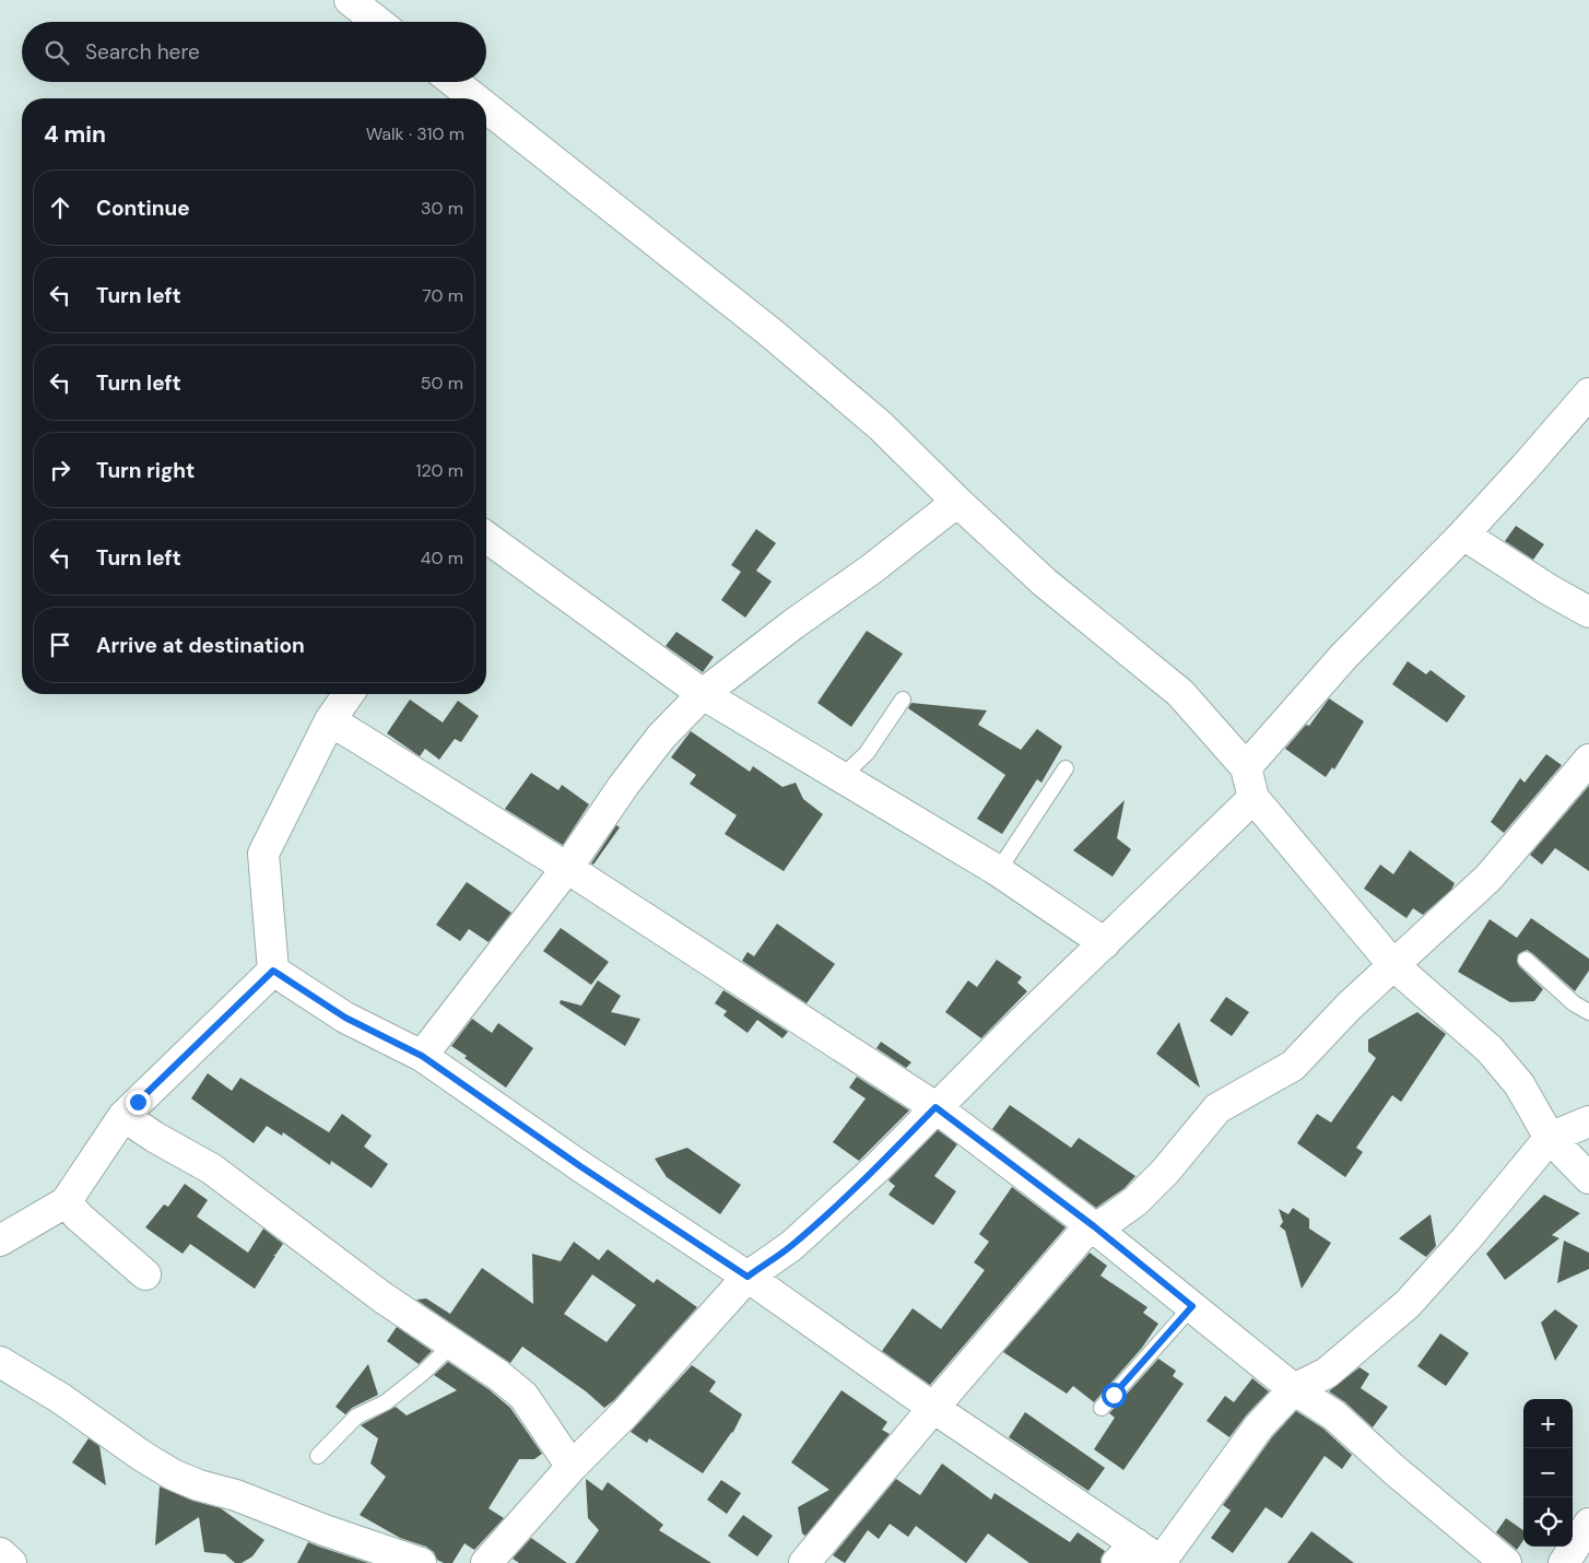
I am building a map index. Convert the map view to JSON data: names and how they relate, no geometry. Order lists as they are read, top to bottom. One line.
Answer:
{"page":{"search":"Search here","heading":["4 min","Walk · 310 m"],"list":[["Continue","30 m"],["Turn left","70 m"],["Turn left","50 m"],["Turn right","120 m"],["Turn left","40 m"],"Arrive at destination"],"map_buttons":["+","−"]}}
